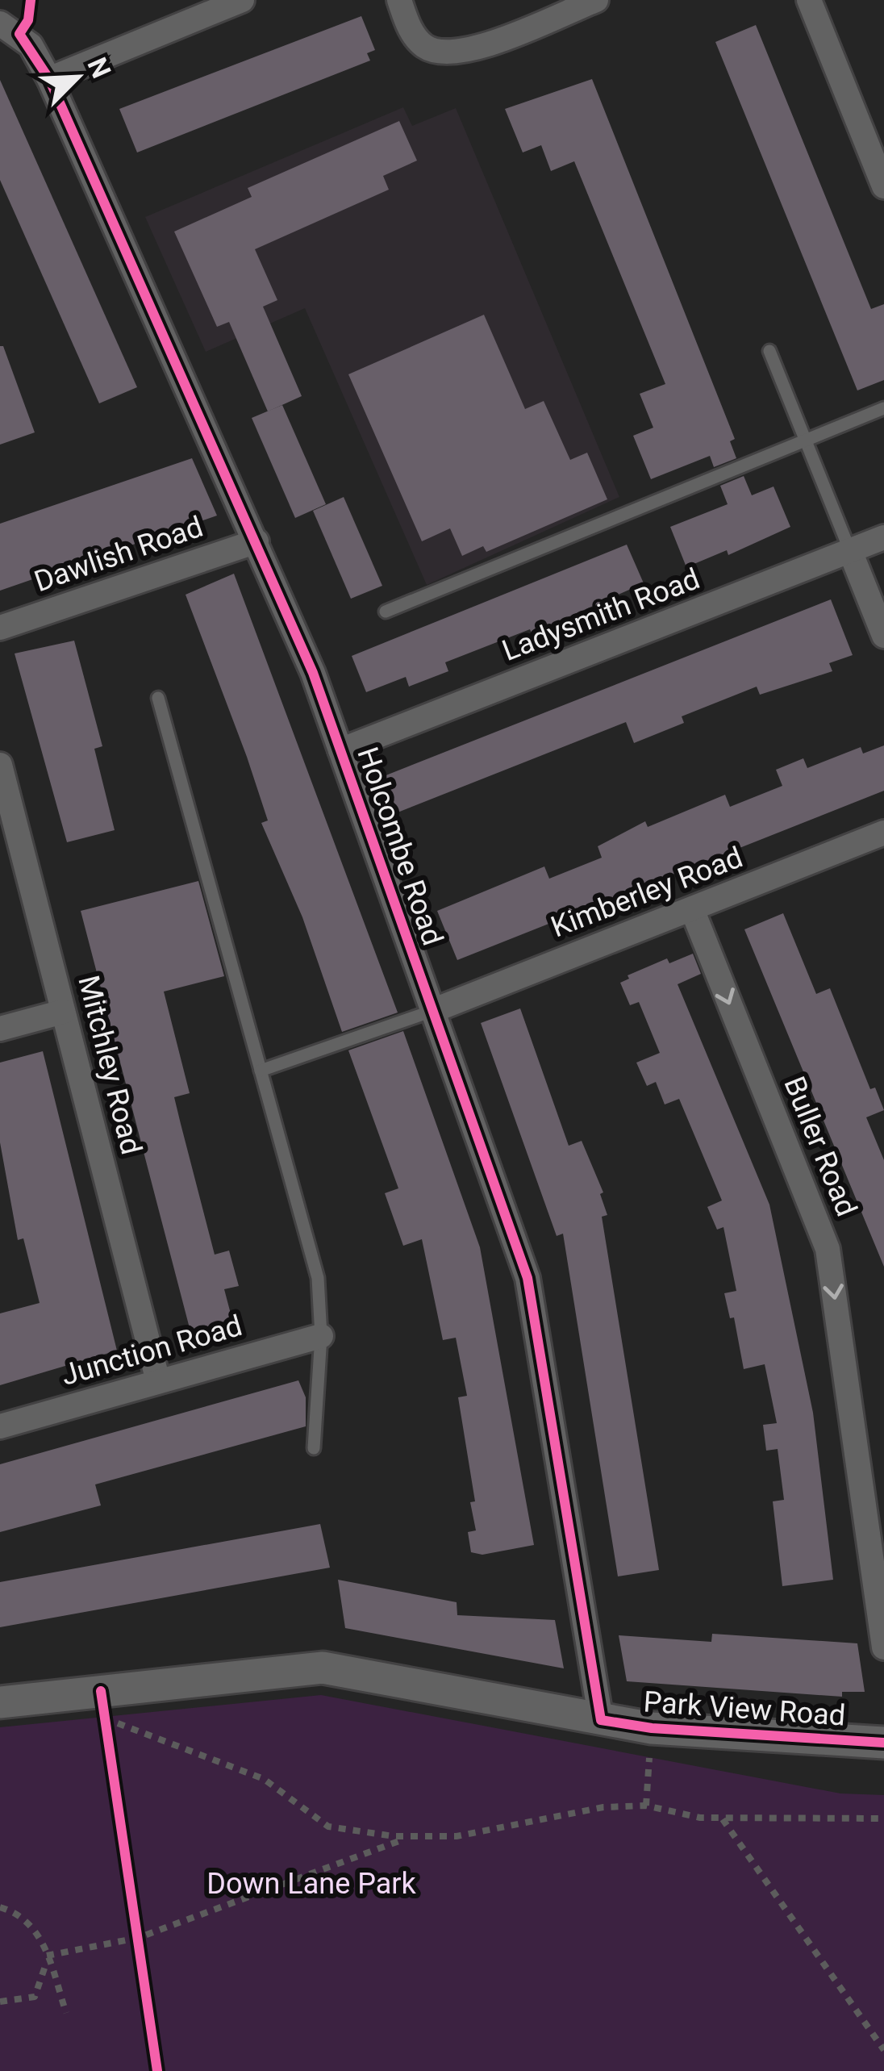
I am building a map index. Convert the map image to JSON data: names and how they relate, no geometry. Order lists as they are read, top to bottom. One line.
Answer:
{"streets":{"street":["Dawlish Road","Ladysmith Road","Holcombe Road","Kimberley Road","Mitchley Road","Buller Road","Junction Road","Park View Road"]},"crossings":[["Dawlish Road","Holcombe Road"],["Ladysmith Road","Holcombe Road"],["Holcombe Road","Kimberley Road"],["Holcombe Road","Park View Road"],["Kimberley Road","Buller Road"],["Mitchley Road","Junction Road"]],"one_way":["Buller Road"],"parks":["Down Lane Park"],"north":"top right"}
